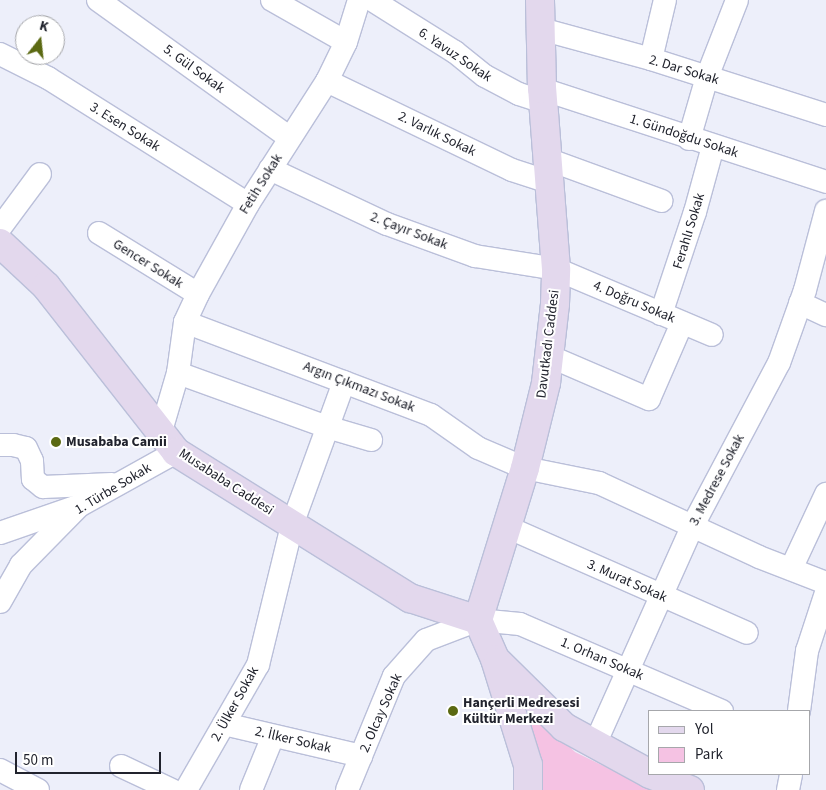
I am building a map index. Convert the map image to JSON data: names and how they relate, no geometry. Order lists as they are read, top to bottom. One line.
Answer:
{"streets":{"main road":["Davutkadı Caddesi","Musababa Caddesi"],"street":["6. Yavuz Sokak","5. Gül Sokak","2. Dar Sokak","3. Esen Sokak","2. Varlık Sokak","1. Gündoğdu Sokak","Fetih Sokak","2. Çayır Sokak","Ferahlı Sokak","Gencer Sokak","4. Doğru Sokak","Argın Çıkmazı Sokak","3. Medrese Sokak","1. Türbe Sokak","3. Murat Sokak","1. Orhan Sokak","2. Ülker Sokak","2. Olcay Sokak","2. İlker Sokak"]},"crossings":[["6. Yavuz Sokak","1. Gündoğdu Sokak"],["6. Yavuz Sokak","Davutkadı Caddesi"],["5. Gül Sokak","Fetih Sokak"],["2. Dar Sokak","Davutkadı Caddesi"],["3. Esen Sokak","Fetih Sokak"],["2. Varlık Sokak","Fetih Sokak"],["2. Varlık Sokak","Davutkadı Caddesi"],["1. Gündoğdu Sokak","Ferahlı Sokak"],["1. Gündoğdu Sokak","Davutkadı Caddesi"],["Fetih Sokak","2. Çayır Sokak"],["Fetih Sokak","Gencer Sokak"],["Fetih Sokak","Argın Çıkmazı Sokak"],["Fetih Sokak","Musababa Caddesi"],["Fetih Sokak","1. Türbe Sokak"],["2. Çayır Sokak","4. Doğru Sokak"],["2. Çayır Sokak","Davutkadı Caddesi"],["Ferahlı Sokak","4. Doğru Sokak"],["4. Doğru Sokak","Davutkadı Caddesi"],["Davutkadı Caddesi","Argın Çıkmazı Sokak"],["Davutkadı Caddesi","Musababa Caddesi"],["Davutkadı Caddesi","3. Murat Sokak"],["Davutkadı Caddesi","1. Orhan Sokak"],["Davutkadı Caddesi","2. Olcay Sokak"],["Argın Çıkmazı Sokak","3. Medrese Sokak"],["Argın Çıkmazı Sokak","2. Ülker Sokak"],["3. Medrese Sokak","3. Murat Sokak"],["3. Medrese Sokak","1. Orhan Sokak"],["Musababa Caddesi","1. Türbe Sokak"],["Musababa Caddesi","1. Orhan Sokak"],["Musababa Caddesi","2. Ülker Sokak"],["Musababa Caddesi","2. Olcay Sokak"],["1. Orhan Sokak","2. Olcay Sokak"],["2. Ülker Sokak","2. İlker Sokak"],["2. Olcay Sokak","2. İlker Sokak"]],"places":["Musababa Camii","Hançerli Medresesi Kültür Merkezi"],"legend":["Yol","Park"],"scale_bar":"50 m","north":"top"}
